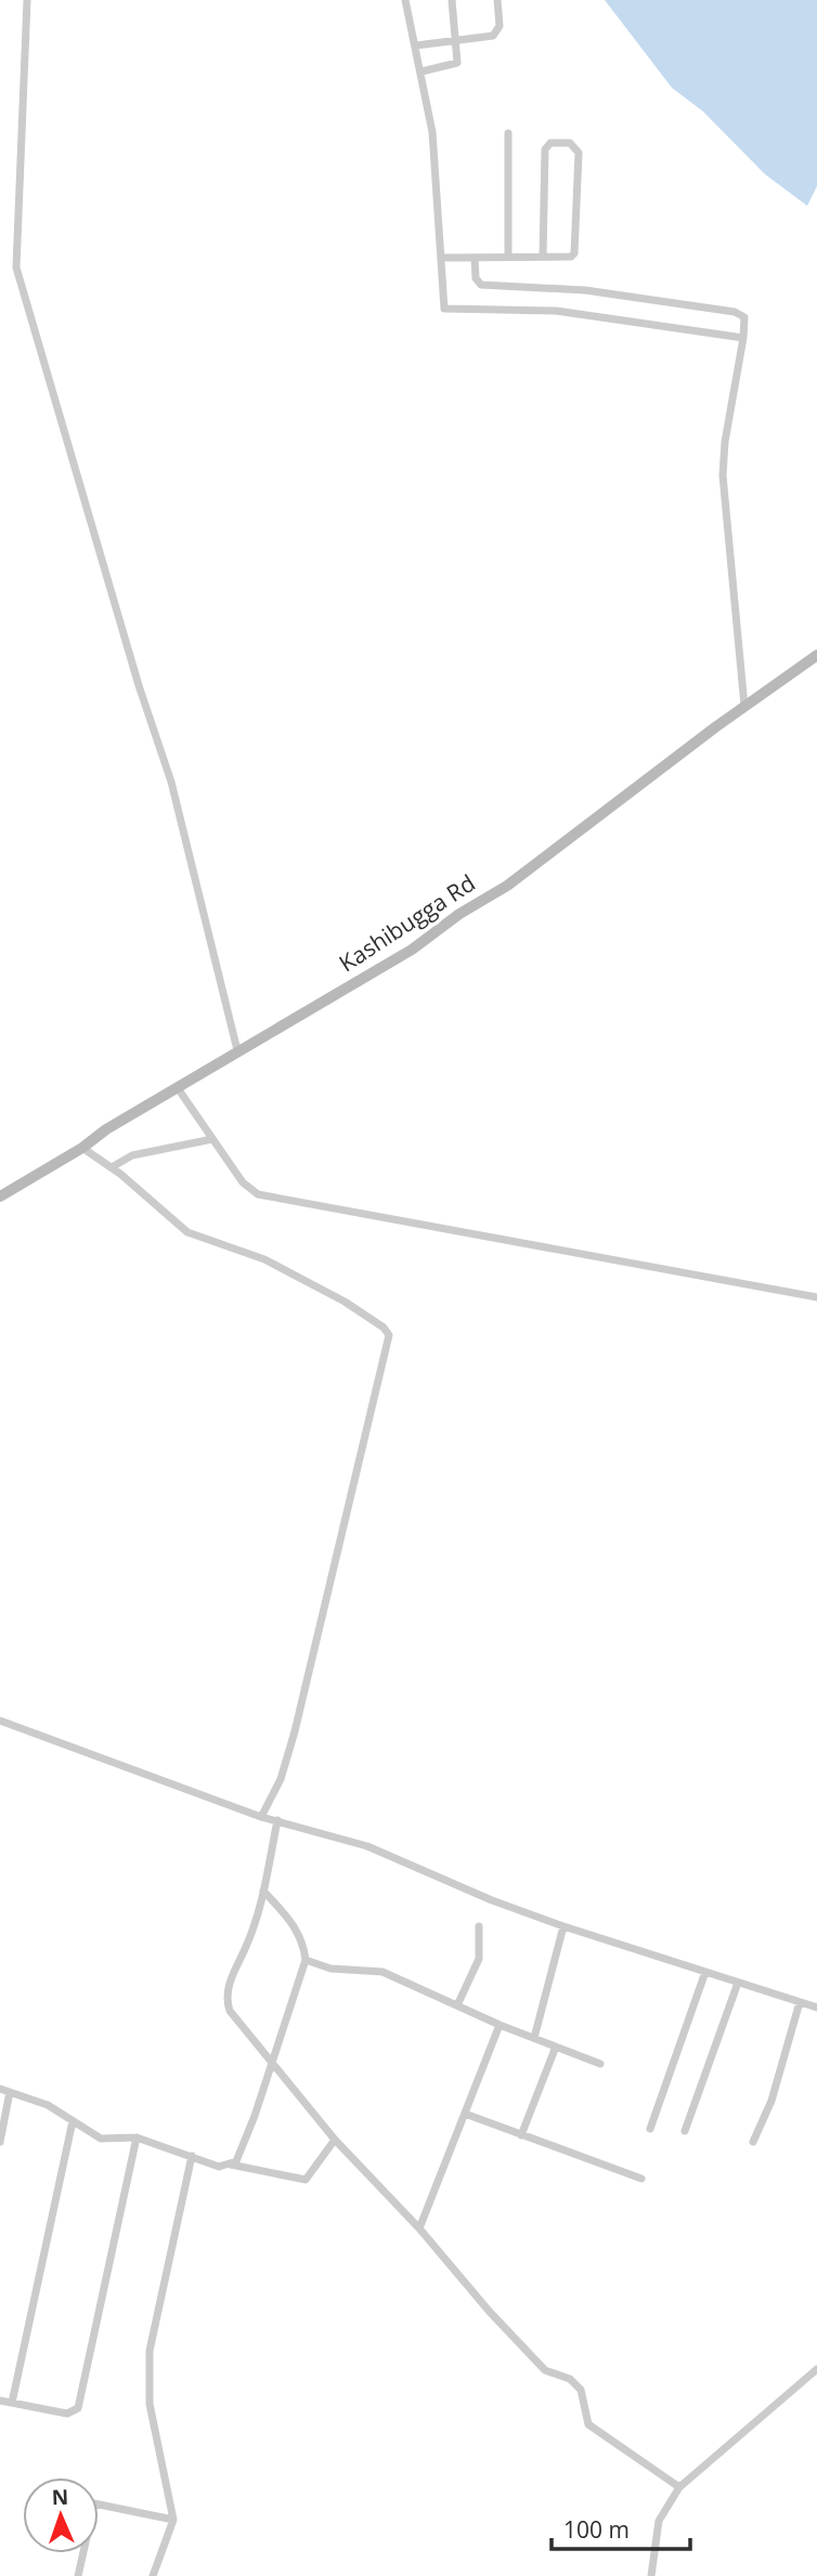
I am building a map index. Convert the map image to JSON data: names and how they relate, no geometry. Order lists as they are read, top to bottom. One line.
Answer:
{"streets":{"main road":["Kashibugga Rd"]},"scale_bar":"100 m","north":"top"}
